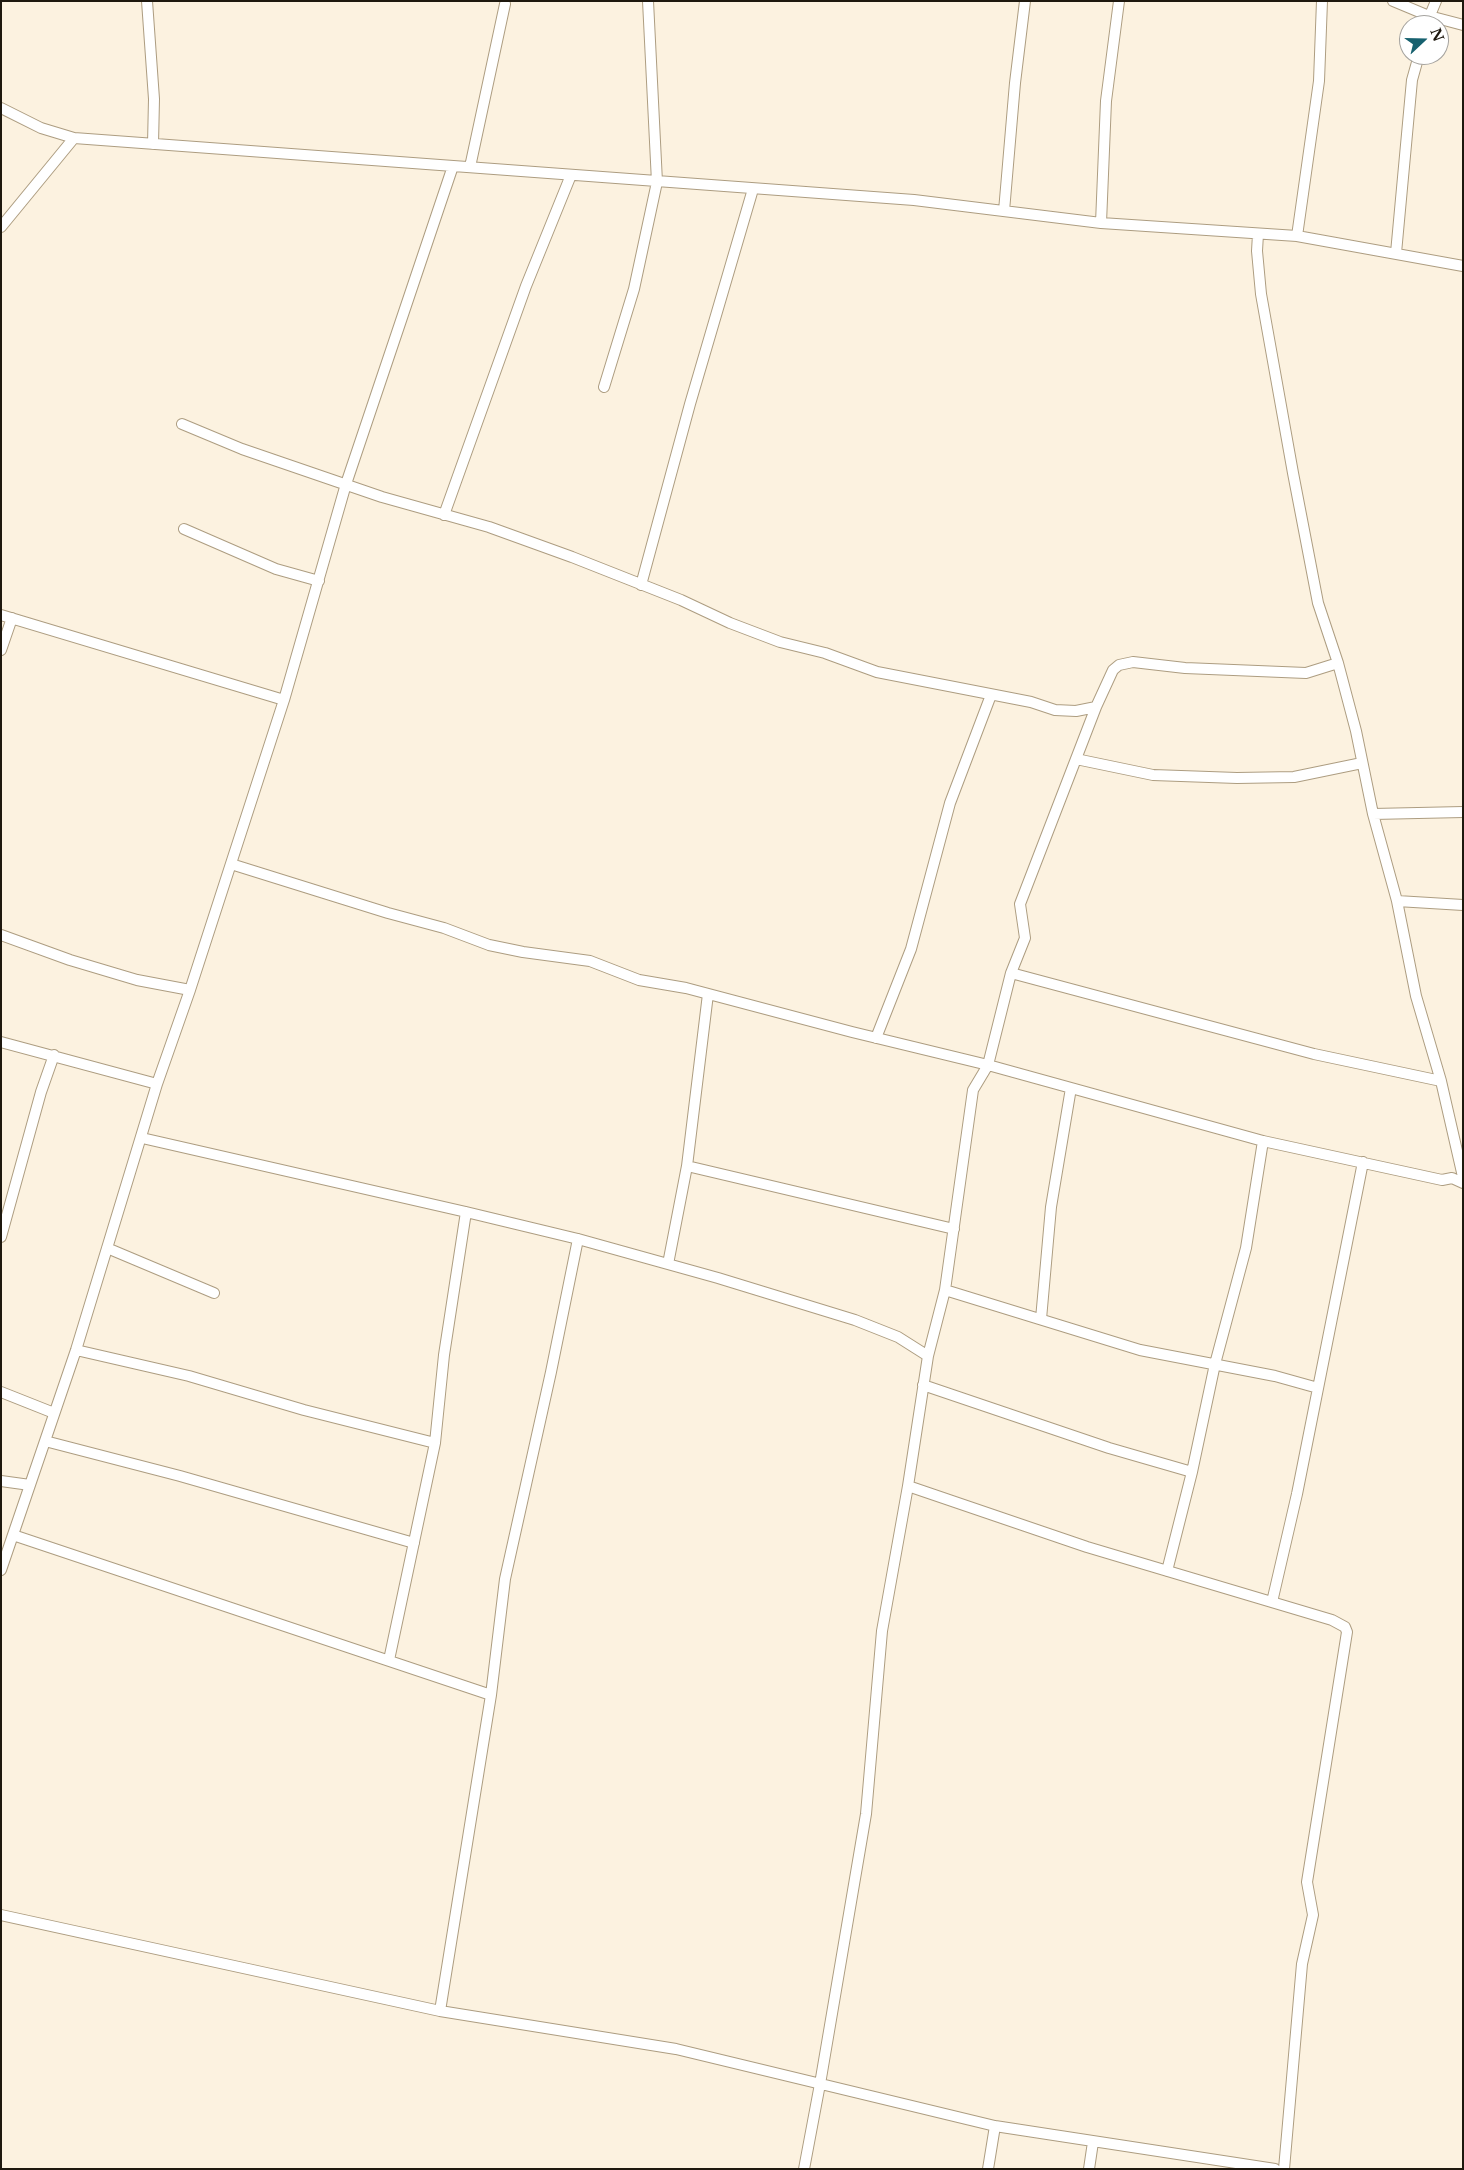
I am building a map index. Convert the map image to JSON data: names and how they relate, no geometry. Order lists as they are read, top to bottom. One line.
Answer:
{"north":"right"}
